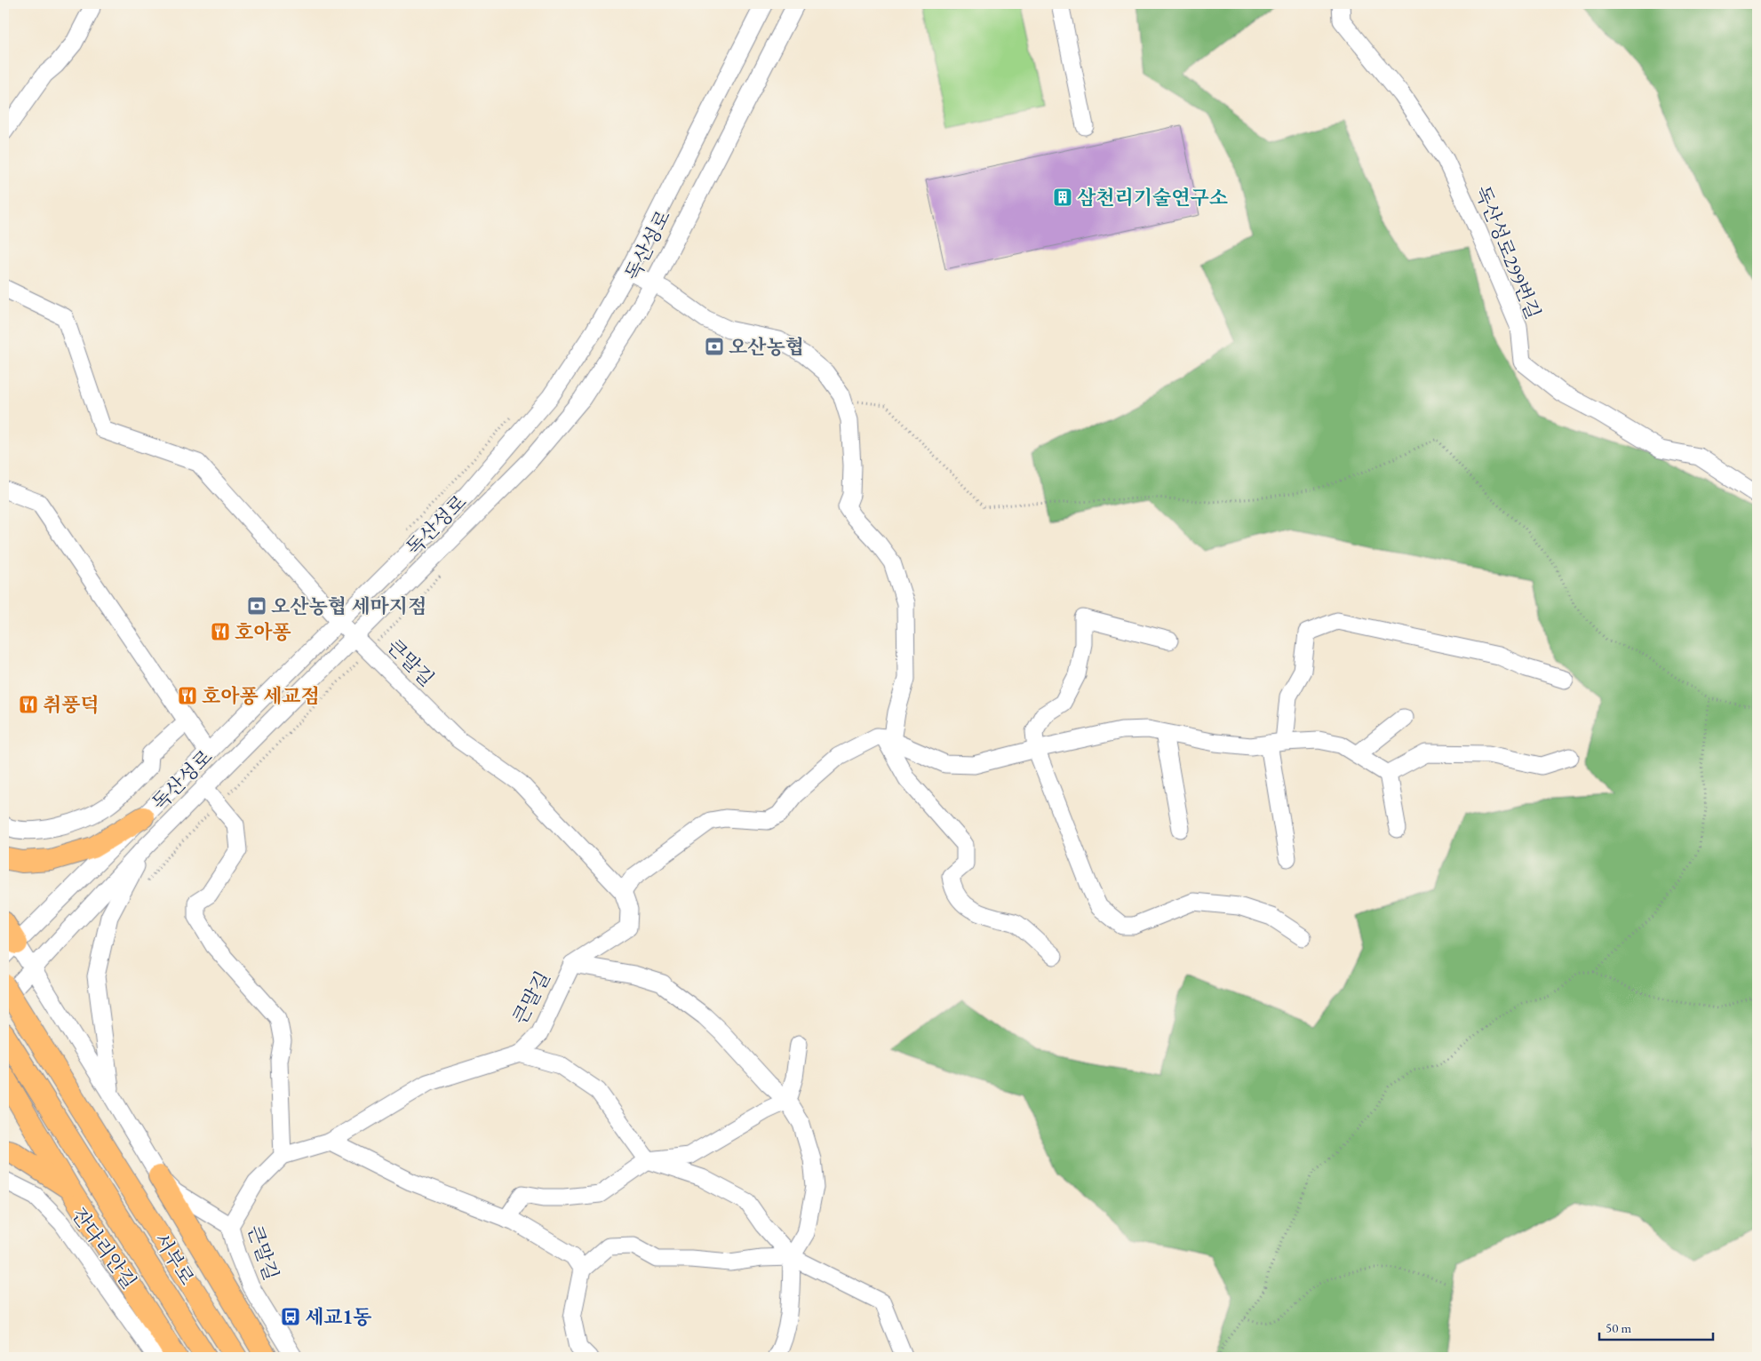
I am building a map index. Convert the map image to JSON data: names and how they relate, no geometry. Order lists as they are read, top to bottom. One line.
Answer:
{"streets":{"main road":["서부로"],"street":["독산성로","독산성로299번길","큰말길","잔다리안길"]},"crossings":[["독산성로","큰말길"]],"places":{"building":["삼천리기술연구소"],"bank":["오산농협","오산농협 세마지점"],"restaurant":["호아퐁","호아퐁 세교점","취풍덕"],"bus stop":["세교1동"]},"scale_bar":"50 m"}
